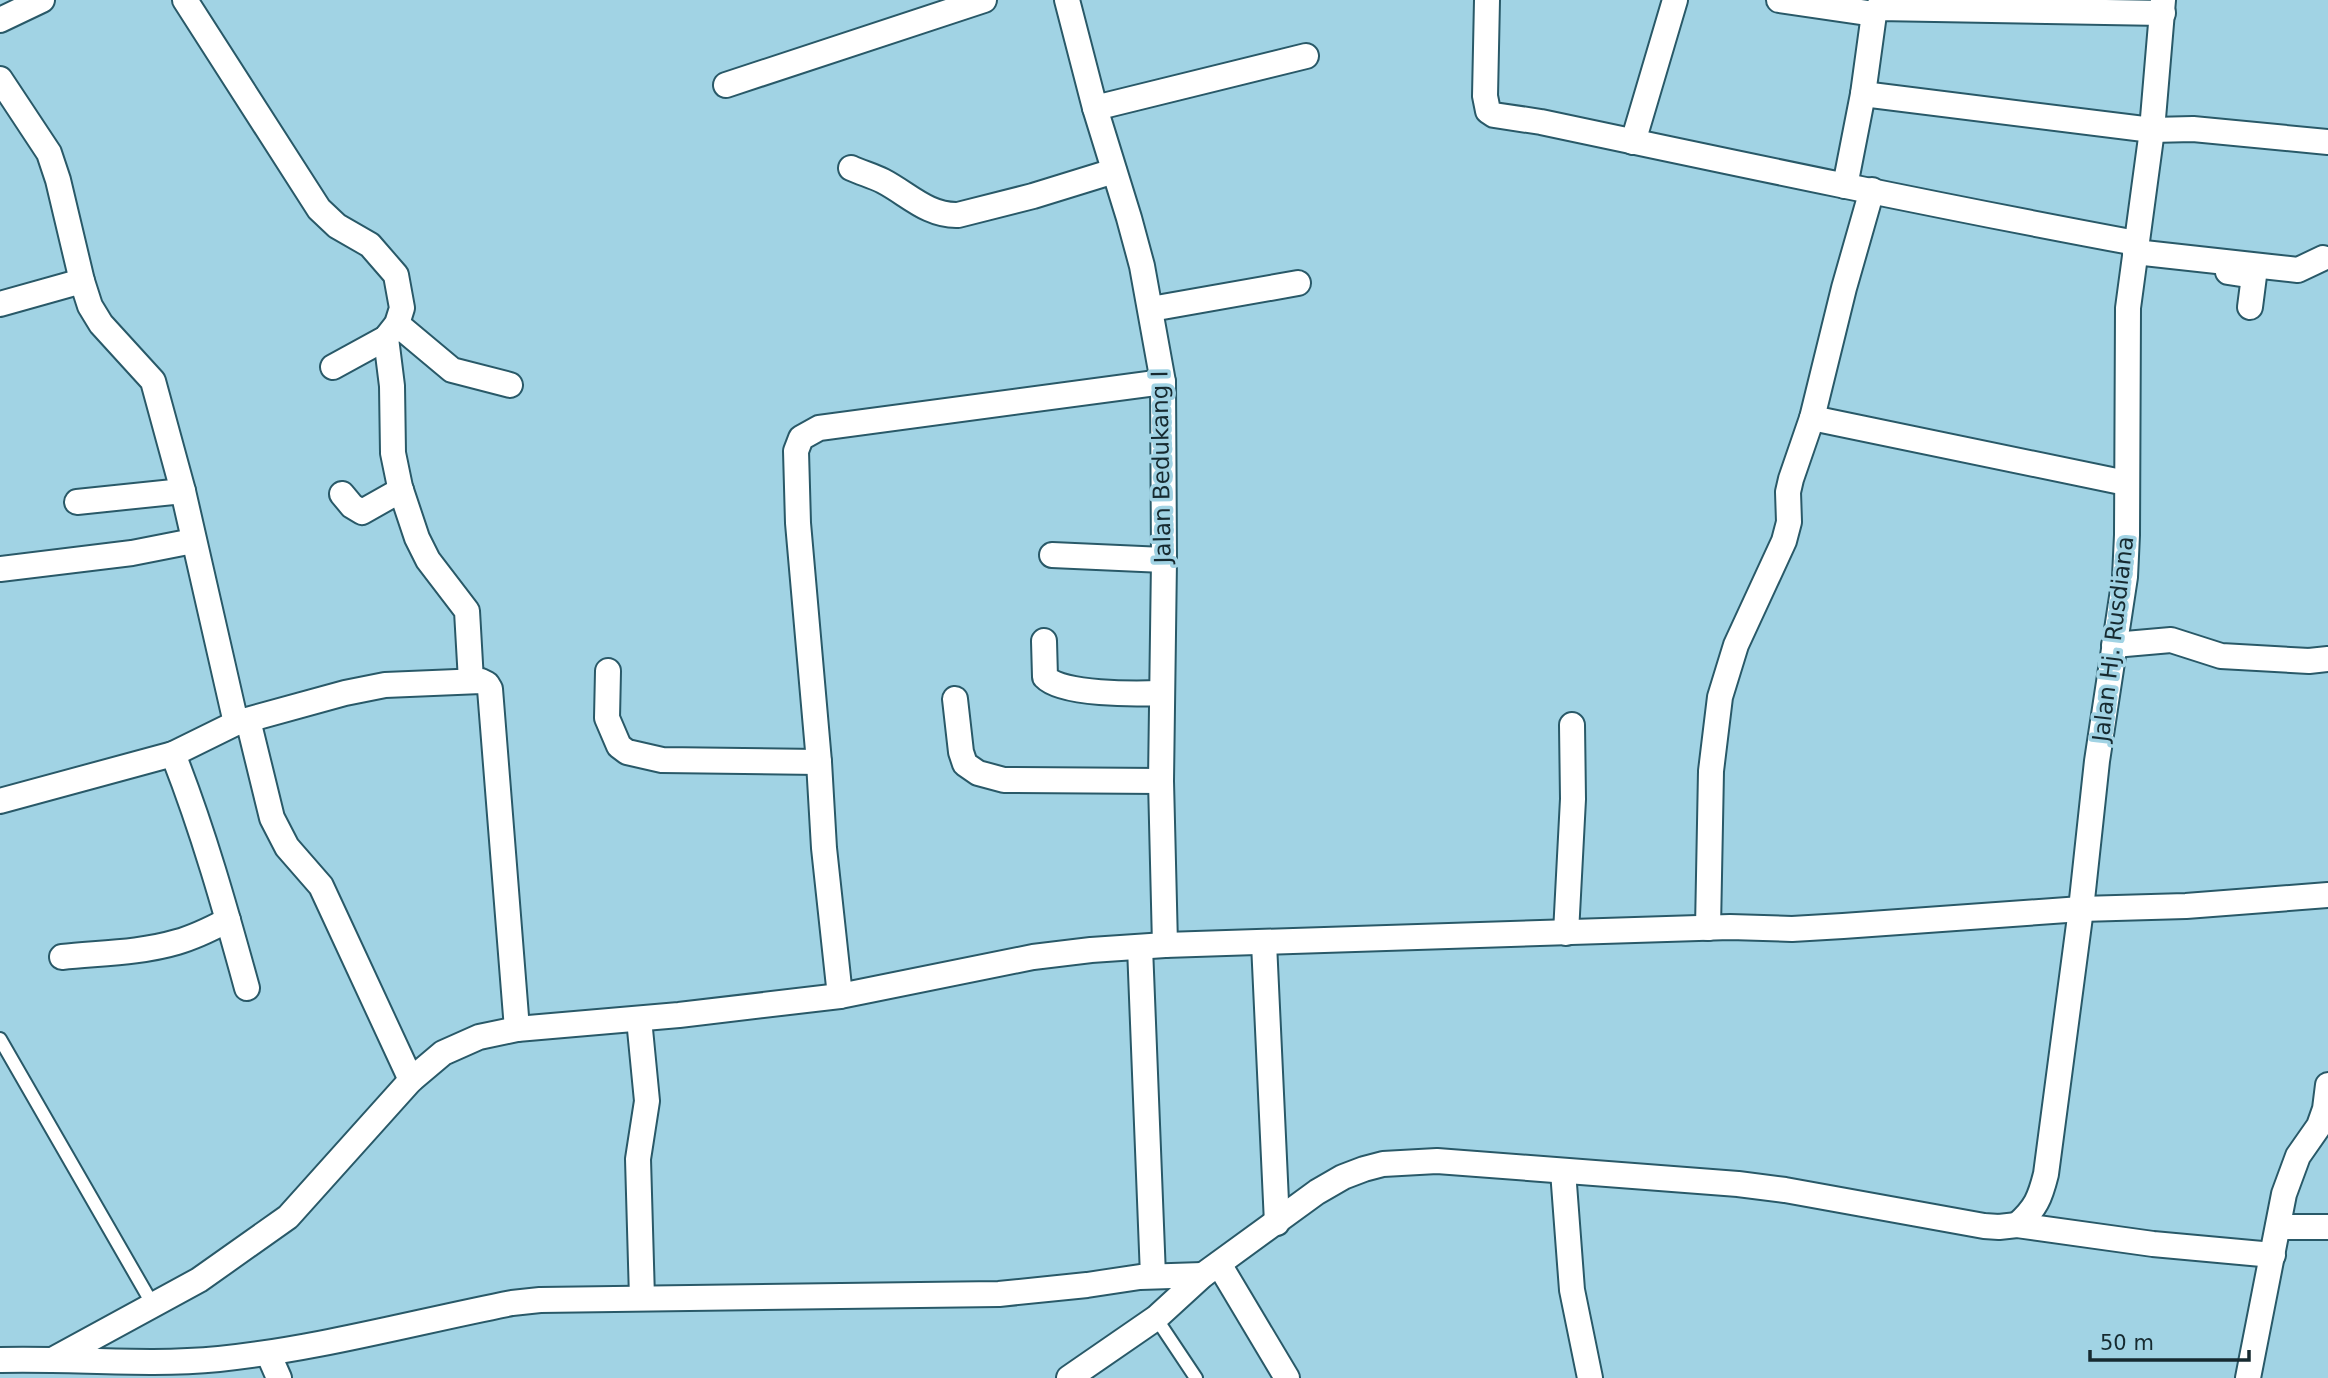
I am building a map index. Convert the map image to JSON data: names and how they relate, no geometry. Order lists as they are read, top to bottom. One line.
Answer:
{"streets":{"street":["Jalan Bedukang I","Jalan Hj. Rusdiana"]},"scale_bar":"50 m"}
